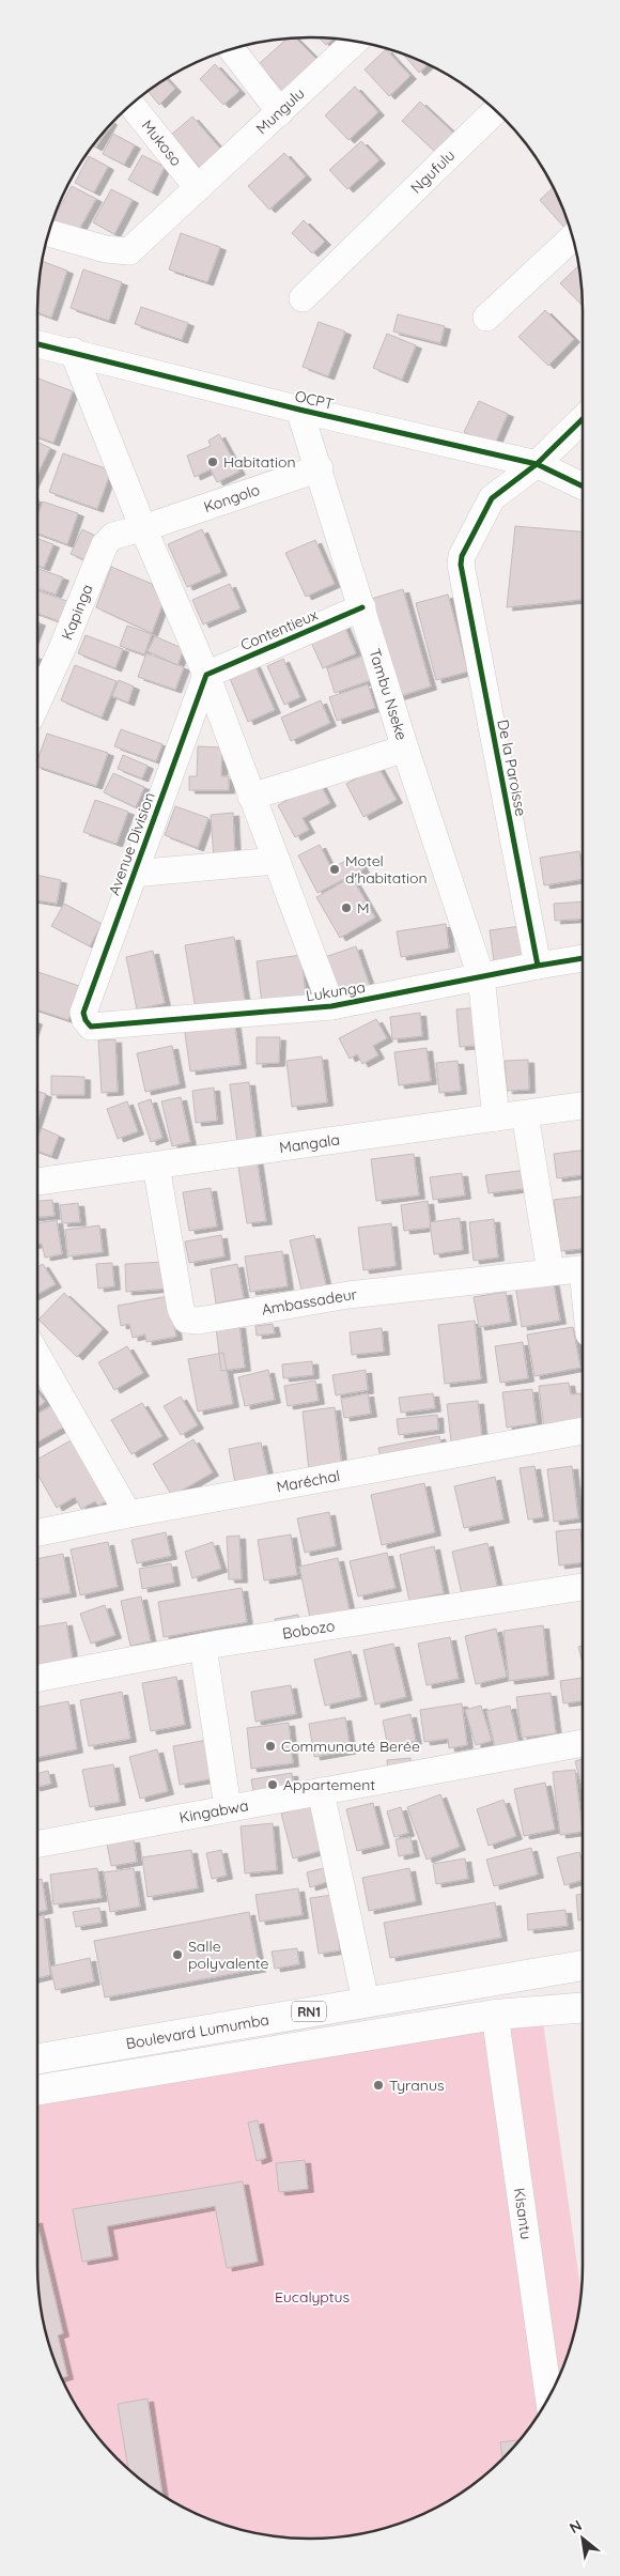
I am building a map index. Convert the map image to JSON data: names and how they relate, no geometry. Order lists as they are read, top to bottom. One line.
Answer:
{"streets":{"highway":["RN1","Boulevard Lumumba"],"street":["Mungulu","Mukoso","Ngufulu","OCPT","Kongolo","Kapinga","Contentieux","Tambu Nseke","De la Paroisse","Avenue Division","Lukunga","Mangala","Ambassadeur","Maréchal","Bobozo","Kingabwa","Kisantu"]},"crossings":[["Mungulu","Mukoso"],["OCPT","Tambu Nseke"],["OCPT","De la Paroisse"],["Kongolo","Kapinga"],["Kongolo","Tambu Nseke"],["Contentieux","Tambu Nseke"],["Contentieux","Avenue Division"],["Tambu Nseke","Lukunga"],["Tambu Nseke","Mangala"],["De la Paroisse","Lukunga"],["Avenue Division","Lukunga"],["Mangala","Ambassadeur"],["RN1","Kisantu"]],"parks":["Eucalyptus"],"places":["Habitation","Motel d'habitation","M","Communauté Berée","Appartement","Salle polyvalente","Tyranus"],"north":"top left"}
